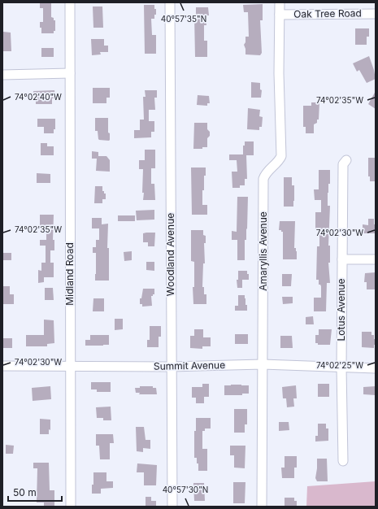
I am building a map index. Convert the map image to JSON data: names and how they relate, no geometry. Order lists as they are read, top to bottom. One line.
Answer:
{"streets":{"street":["Oak Tree Road","Amaryllis Avenue","Woodland Avenue","Midland Road","Lotus Avenue","Summit Avenue"]},"crossings":[["Oak Tree Road","Amaryllis Avenue"],["Amaryllis Avenue","Summit Avenue"],["Woodland Avenue","Summit Avenue"],["Midland Road","Summit Avenue"],["Lotus Avenue","Summit Avenue"]],"scale_bar":"50 m","coordinates":["40°57'35\"N","74°02'40\"W","74°02'35\"W","74°02'30\"W","74°02'25\"W","40°57'30\"N"]}
